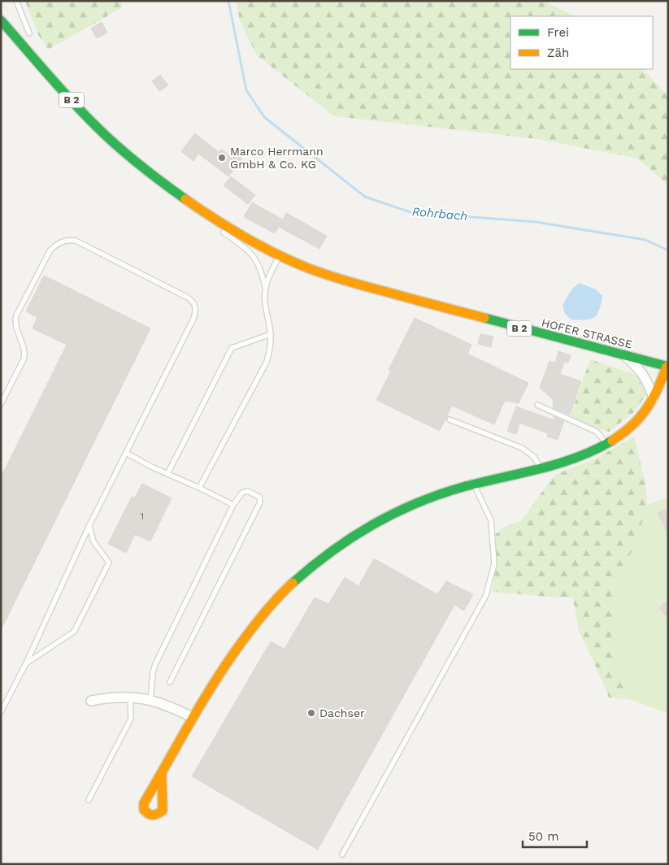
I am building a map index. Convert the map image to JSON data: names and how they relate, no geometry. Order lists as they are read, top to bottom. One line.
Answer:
{"streets":{"main road":["B 2","HOFER STRASSE"]},"crossings":[["B 2","HOFER STRASSE"]],"water":["Rohrbach"],"places":["Marco Herrmann GmbH & Co. KG","Dachser"],"house_numbers":["1"],"legend":["Frei","Zäh"],"scale_bar":"50 m"}
